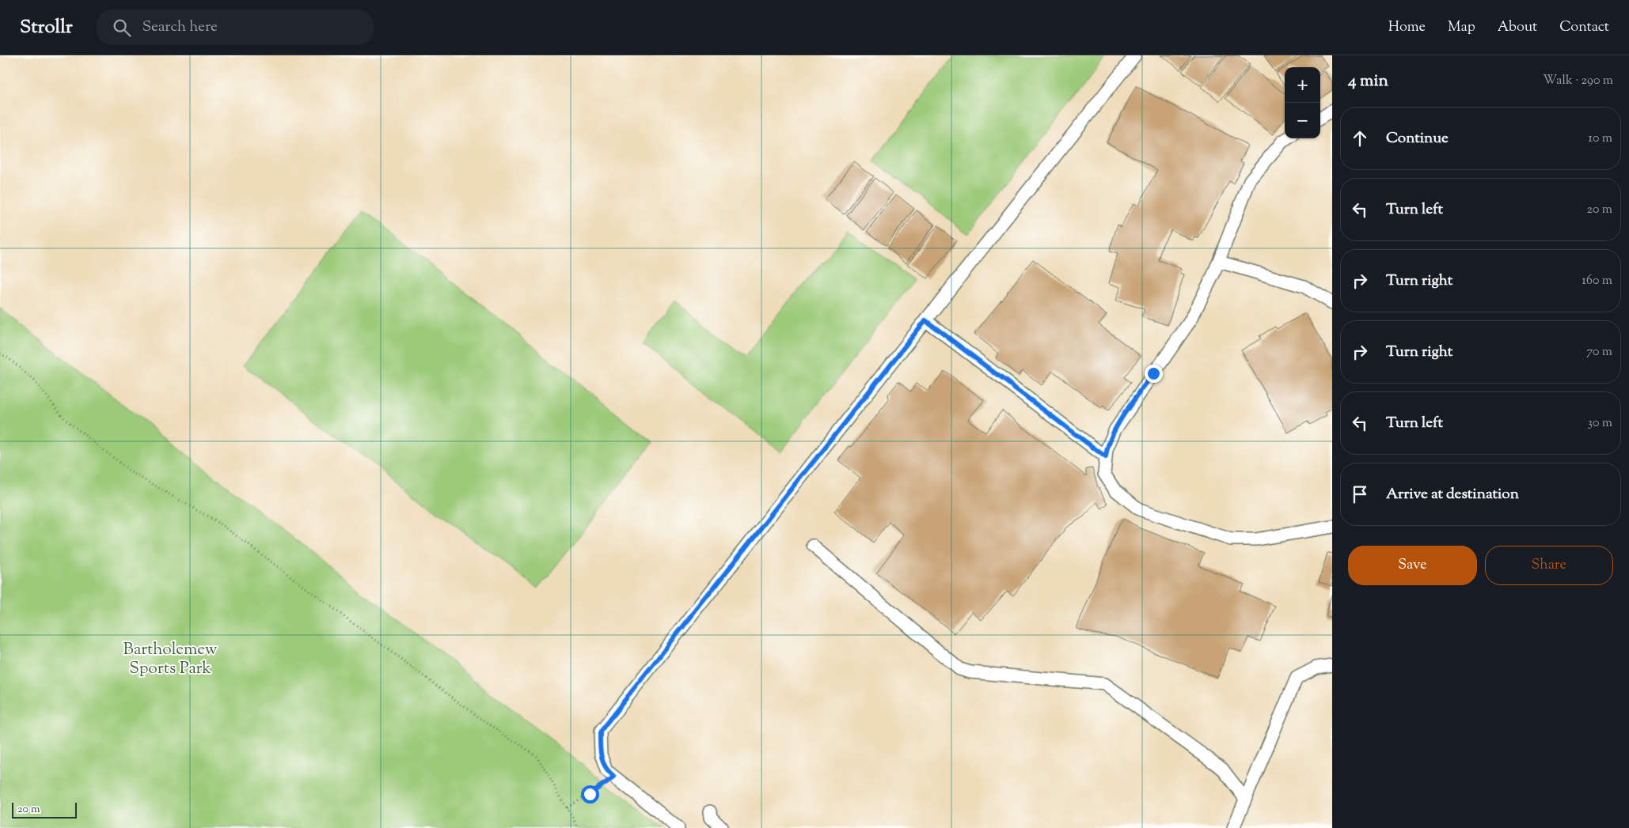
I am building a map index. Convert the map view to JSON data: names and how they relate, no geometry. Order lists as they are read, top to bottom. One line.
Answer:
{"parks":["Bartholemew Sports Park"],"scale_bar":"20 m","page":{"header":"Strollr","search":"Search here","nav":["Home","Map","About","Contact"],"heading":["4 min","Walk · 290 m"],"map_buttons":["+","−"],"list":[["Continue","10 m"],["Turn left","20 m"],["Turn right","160 m"],["Turn right","70 m"],["Turn left","30 m"],"Arrive at destination"],"buttons":["Save","Share"],"scale":"20 m"}}
